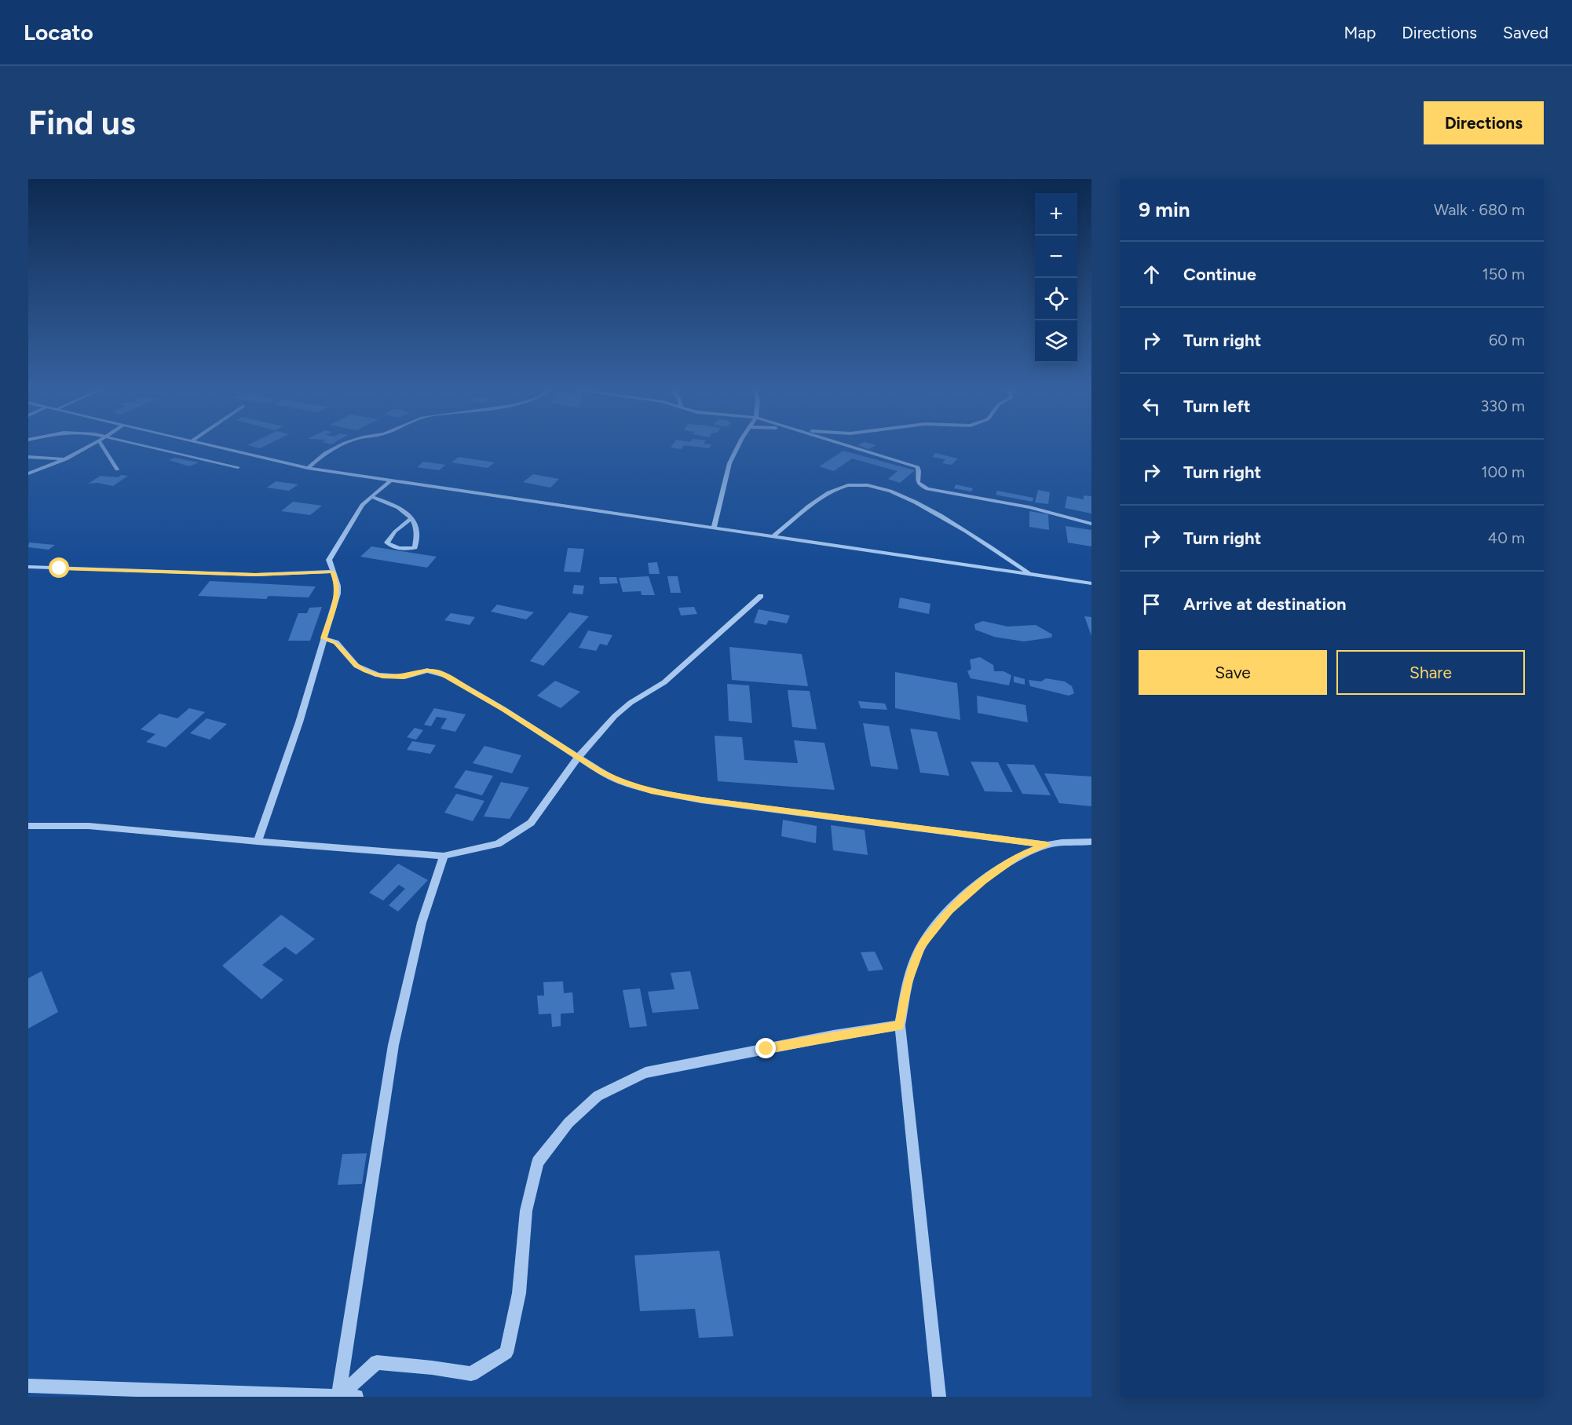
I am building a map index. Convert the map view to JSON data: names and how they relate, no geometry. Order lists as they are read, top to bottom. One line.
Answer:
{"page":{"header":"Locato","nav":["Map","Directions","Saved"],"buttons":["Directions",["Save","Share"]],"title":"Find us","heading":["9 min","Walk · 680 m"],"map_buttons":["+","−"],"list":[["Continue","150 m"],["Turn right","60 m"],["Turn left","330 m"],["Turn right","100 m"],["Turn right","40 m"],"Arrive at destination"]}}
